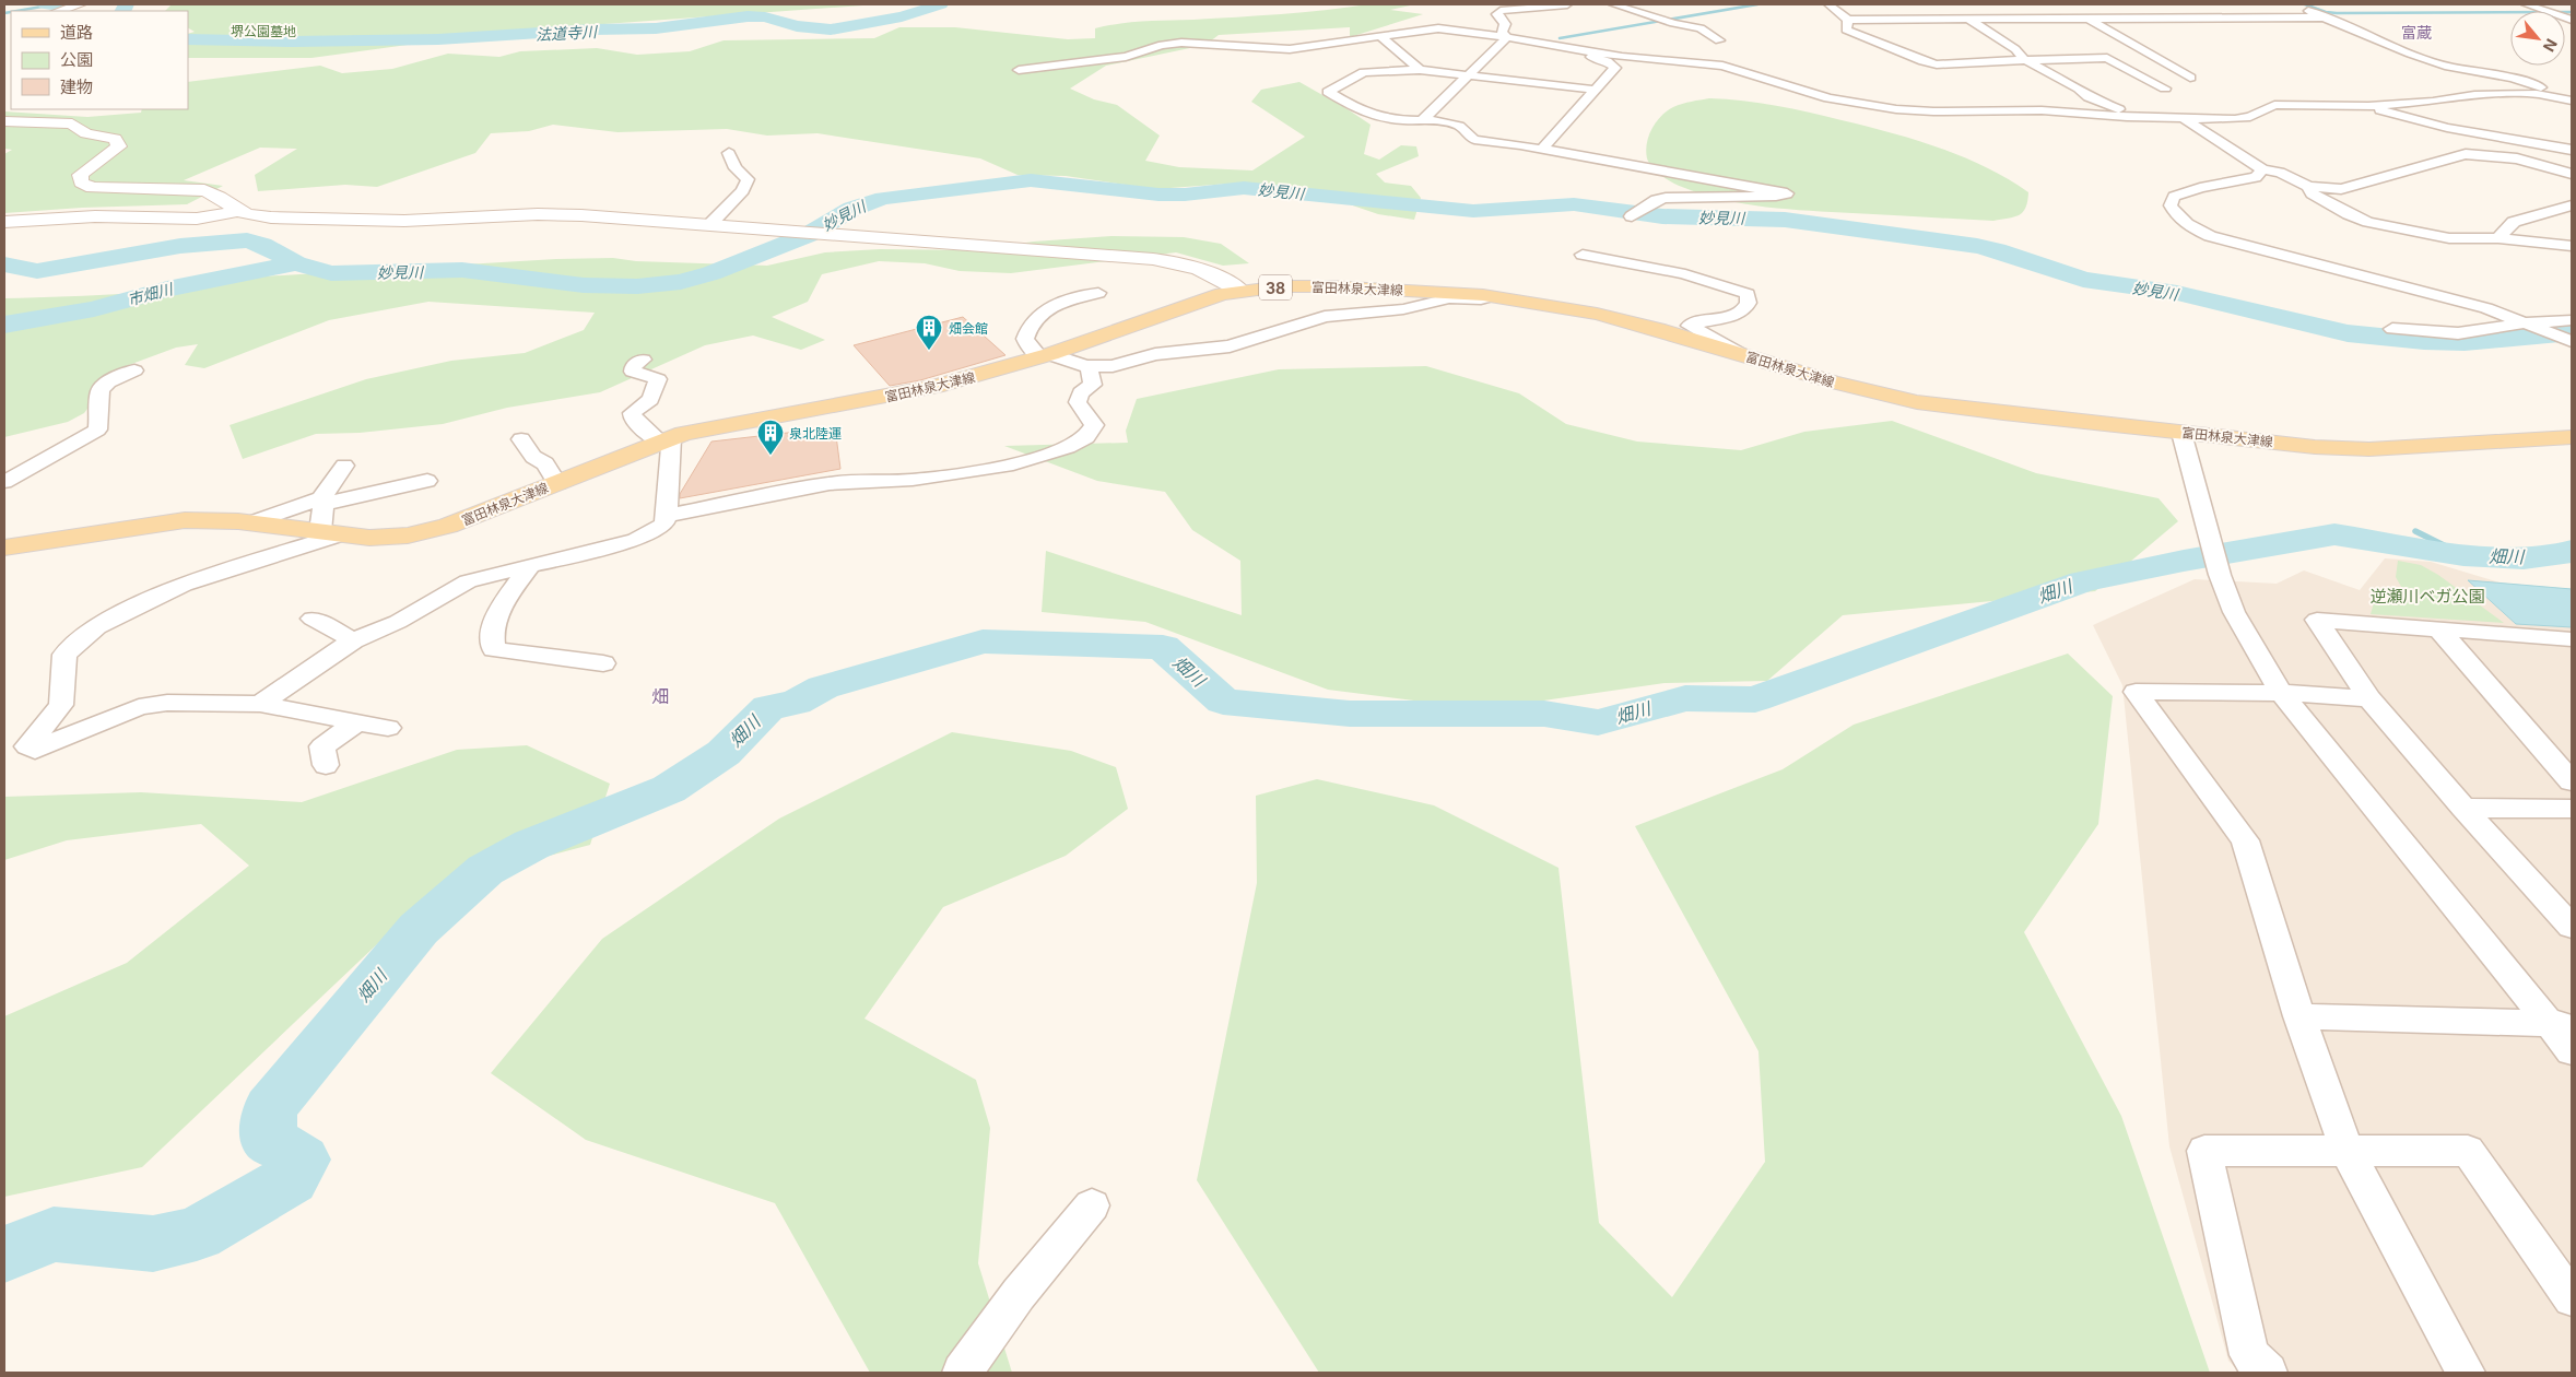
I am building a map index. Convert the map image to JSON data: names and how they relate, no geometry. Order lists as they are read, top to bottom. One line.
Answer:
{"streets":{"main road":["38","富田林泉大津線"]},"districts":["富蔵","畑"],"water":["法道寺川","妙見川","市畑川","畑川"],"parks":["堺公園墓地","逆瀬川ベガ公園"],"places":{"building":["畑会館","泉北陸運"]},"legend":["道路","公園","建物"],"north":"bottom right"}
